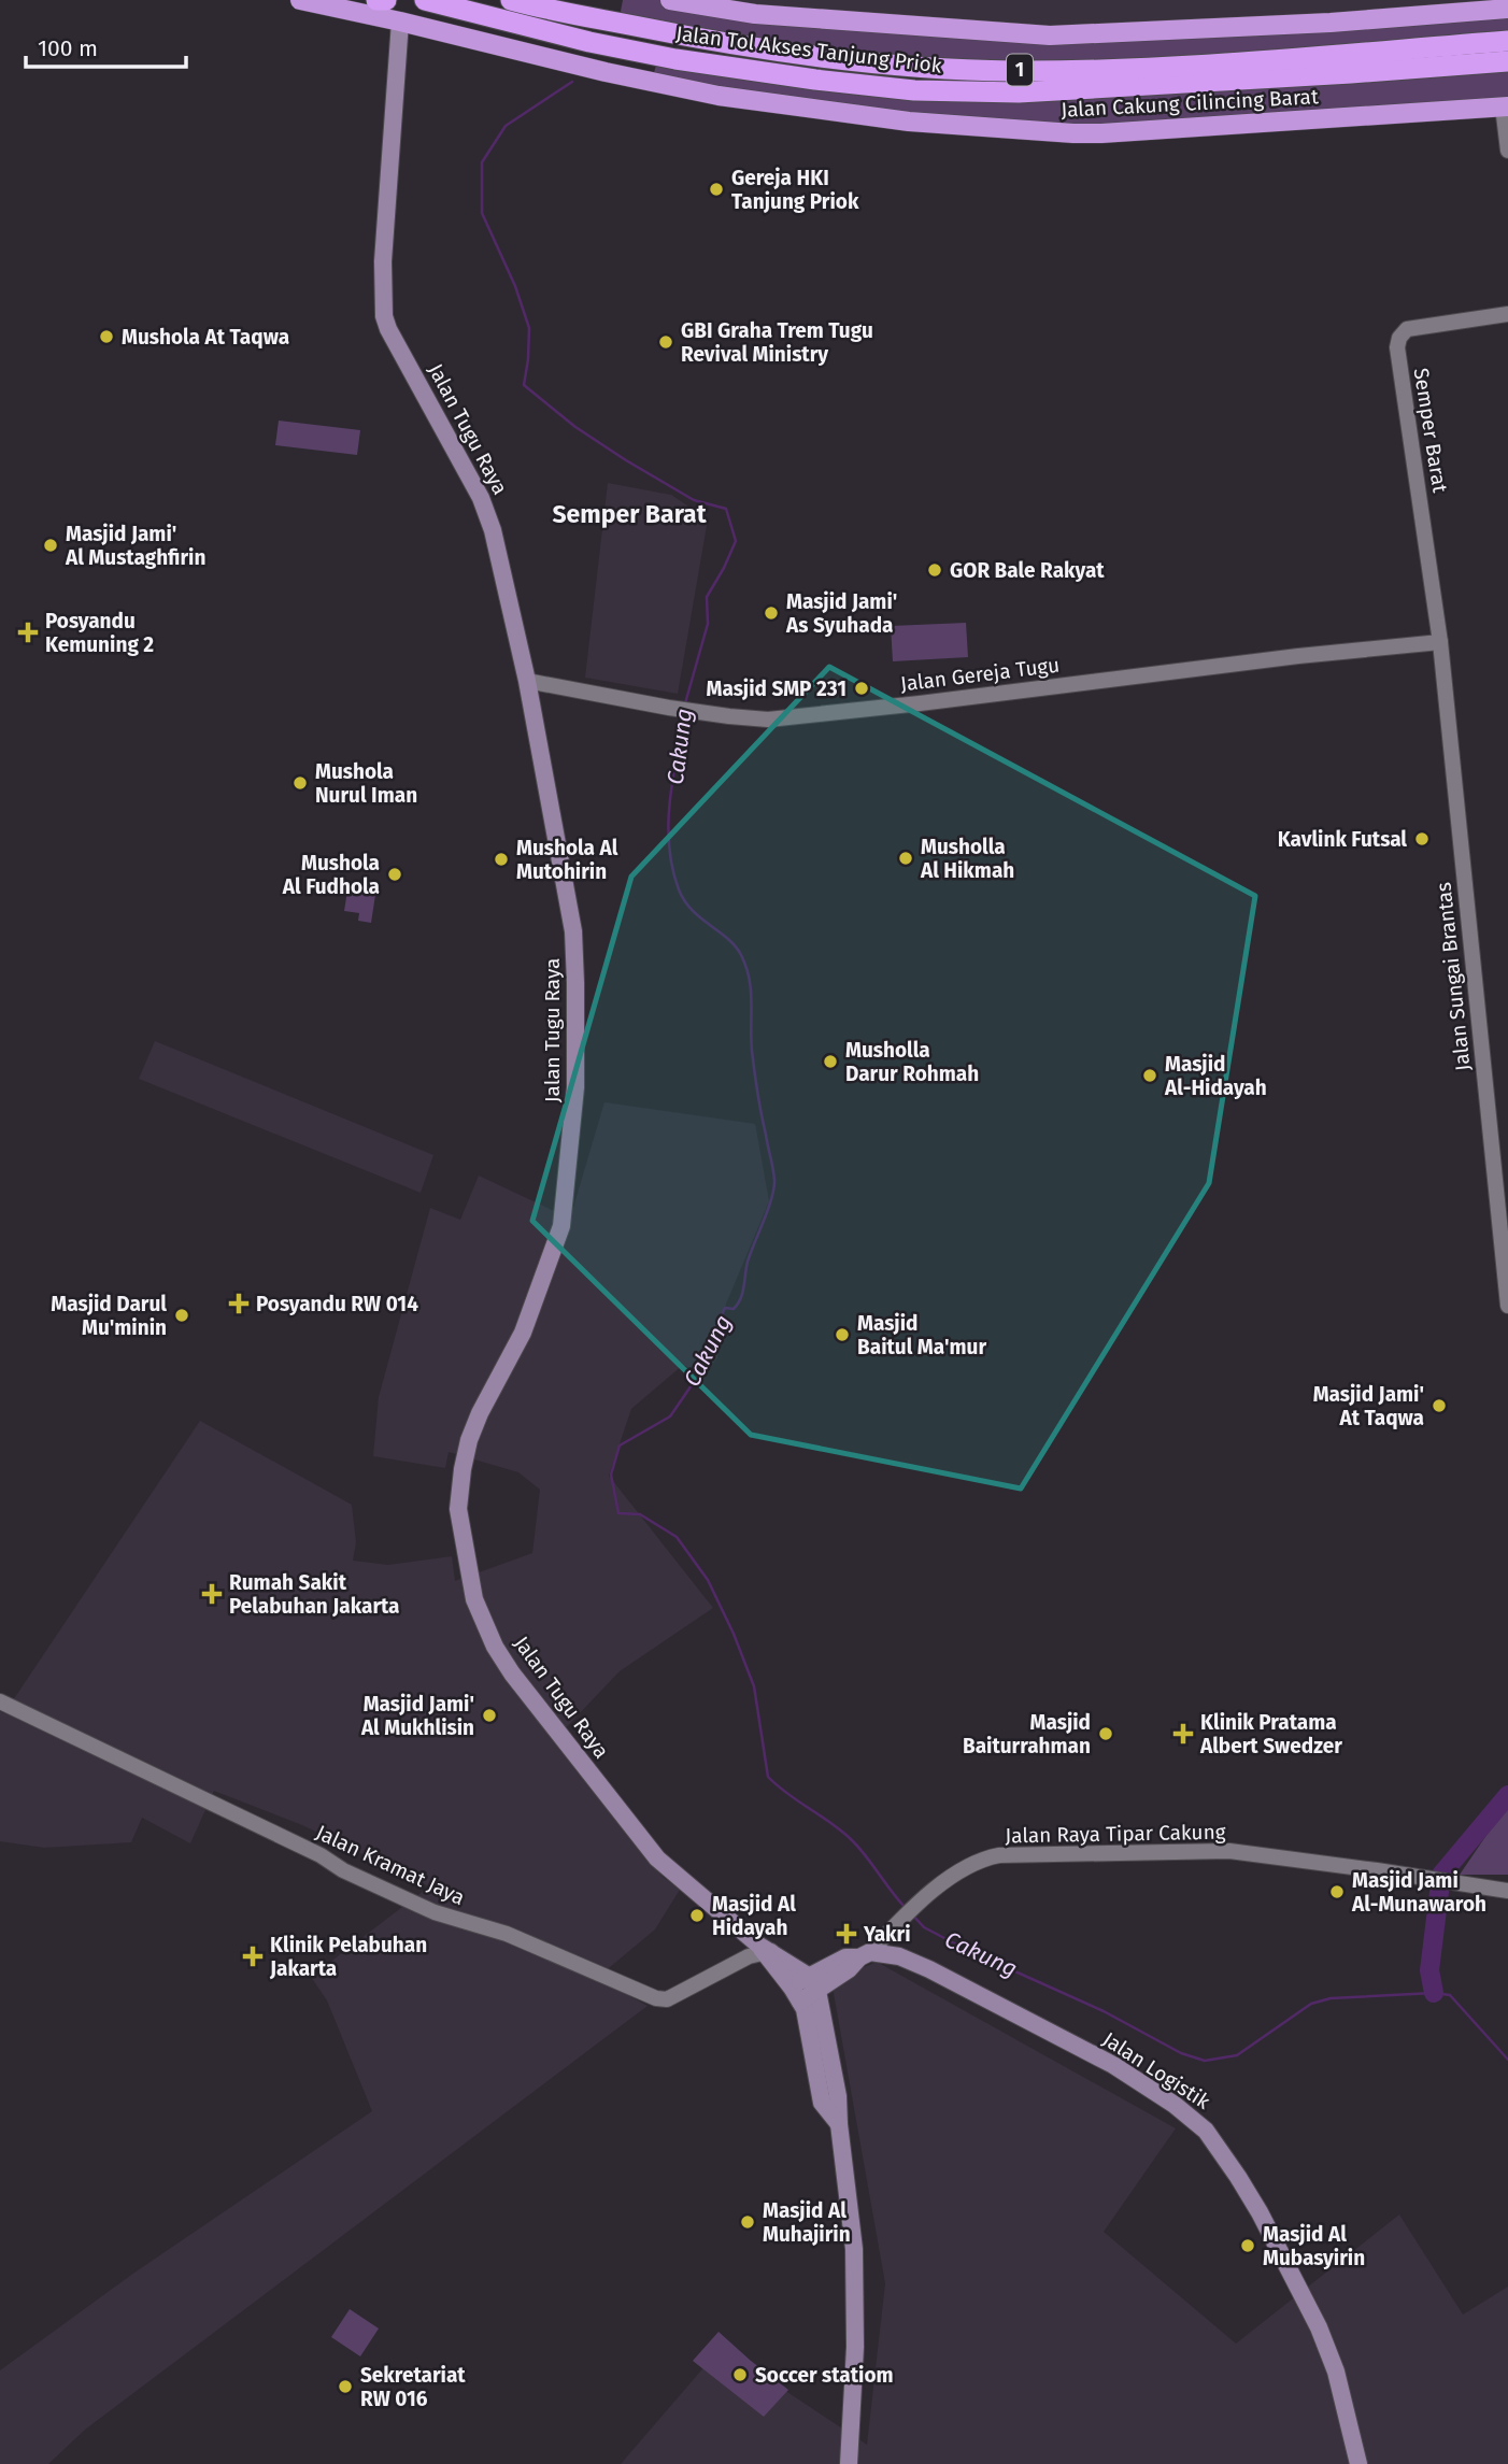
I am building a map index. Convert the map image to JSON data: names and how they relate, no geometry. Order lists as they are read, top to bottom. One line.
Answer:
{"streets":{"highway":["Jalan Tol Akses Tanjung Priok","1","Jalan Cakung Cilincing Barat"],"main road":["Jalan Tugu Raya","Jalan Logistik"],"street":["Semper Barat","Jalan Gereja Tugu","Jalan Sungai Brantas","Jalan Raya Tipar Cakung","Jalan Kramat Jaya"]},"crossings":[["Jalan Cakung Cilincing Barat","Jalan Tugu Raya"],["Jalan Tugu Raya","Jalan Gereja Tugu"],["Jalan Tugu Raya","Jalan Kramat Jaya"],["Semper Barat","Jalan Gereja Tugu"],["Semper Barat","Jalan Sungai Brantas"],["Jalan Gereja Tugu","Jalan Sungai Brantas"],["Jalan Raya Tipar Cakung","Jalan Logistik"]],"districts":["Semper Barat"],"water":["Cakung"],"places":{"other":["Gereja HKI Tanjung Priok","Mushola At Taqwa","GBI Graha Trem Tugu Revival Ministry","Masjid Jami' Al Mustaghfirin","GOR Bale Rakyat","Masjid Jami' As Syuhada","Masjid SMP 231","Mushola Nurul Iman","Kavlink Futsal","Musholla Al Hikmah","Mushola Al Mutohirin","Mushola Al Fudhola","Musholla Darur Rohmah","Masjid Al-Hidayah","Masjid Darul Mu'minin","Masjid Baitul Ma'mur","Masjid Jami' At Taqwa","Masjid Jami' Al Mukhlisin","Masjid Baiturrahman","Masjid Jami Al-Munawaroh","Masjid Al Hidayah","Masjid Al Muhajirin","Masjid Al Mubasyirin","Soccer statiom","Sekretariat RW 016"],"health":["Posyandu Kemuning 2","Posyandu RW 014","Rumah Sakit Pelabuhan Jakarta","Klinik Pratama Albert Swedzer","Yakri","Klinik Pelabuhan Jakarta"]},"scale_bar":"100 m"}
